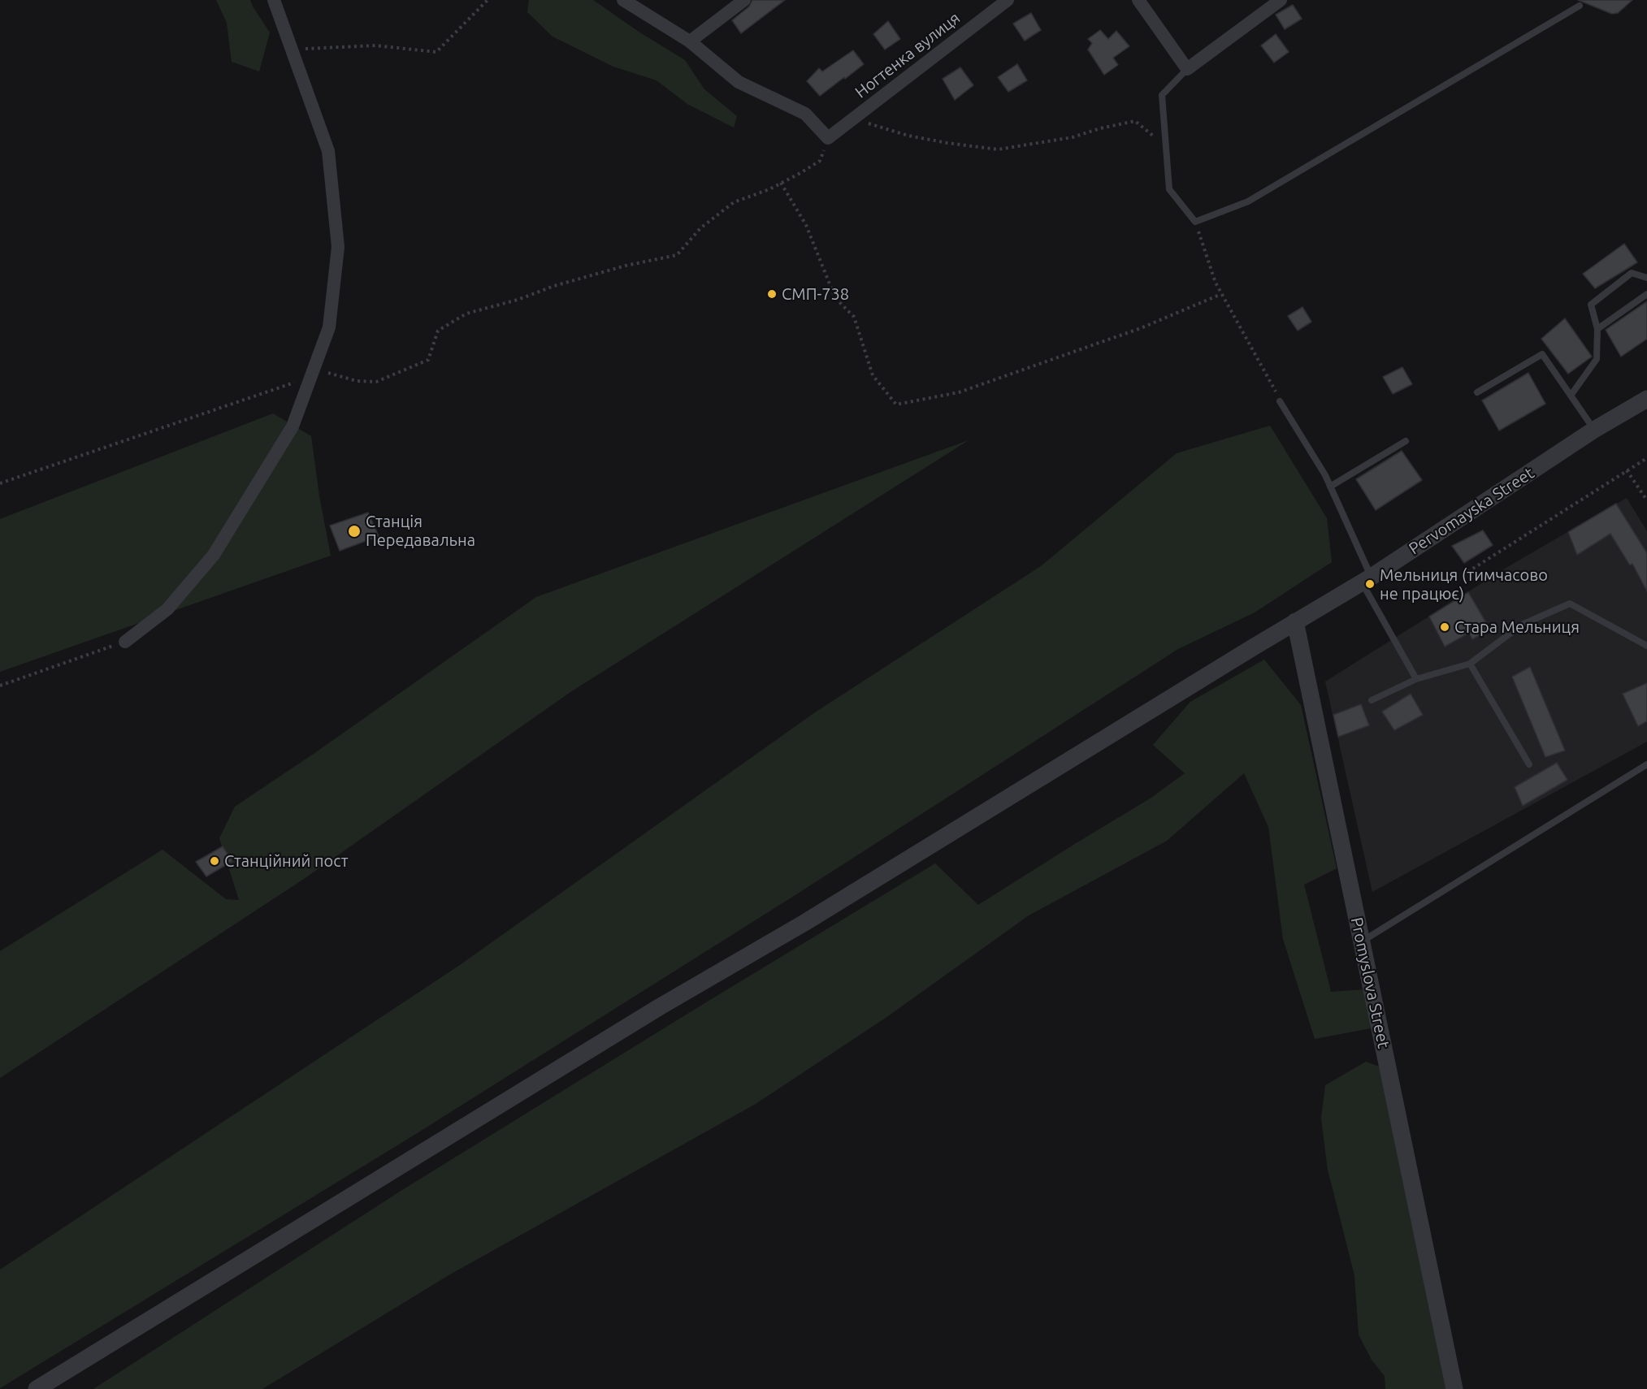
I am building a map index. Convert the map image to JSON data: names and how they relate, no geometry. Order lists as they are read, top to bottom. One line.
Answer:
{"streets":{"street":["Ногтенка вулиця","Pervomayska Street","Promyslova Street"]},"crossings":[["Pervomayska Street","Promyslova Street"]],"places":["СМП-738","Станція Передавальна","Мельниця (тимчасово не працює)","Стара Мельниця","Станційний пост"]}
